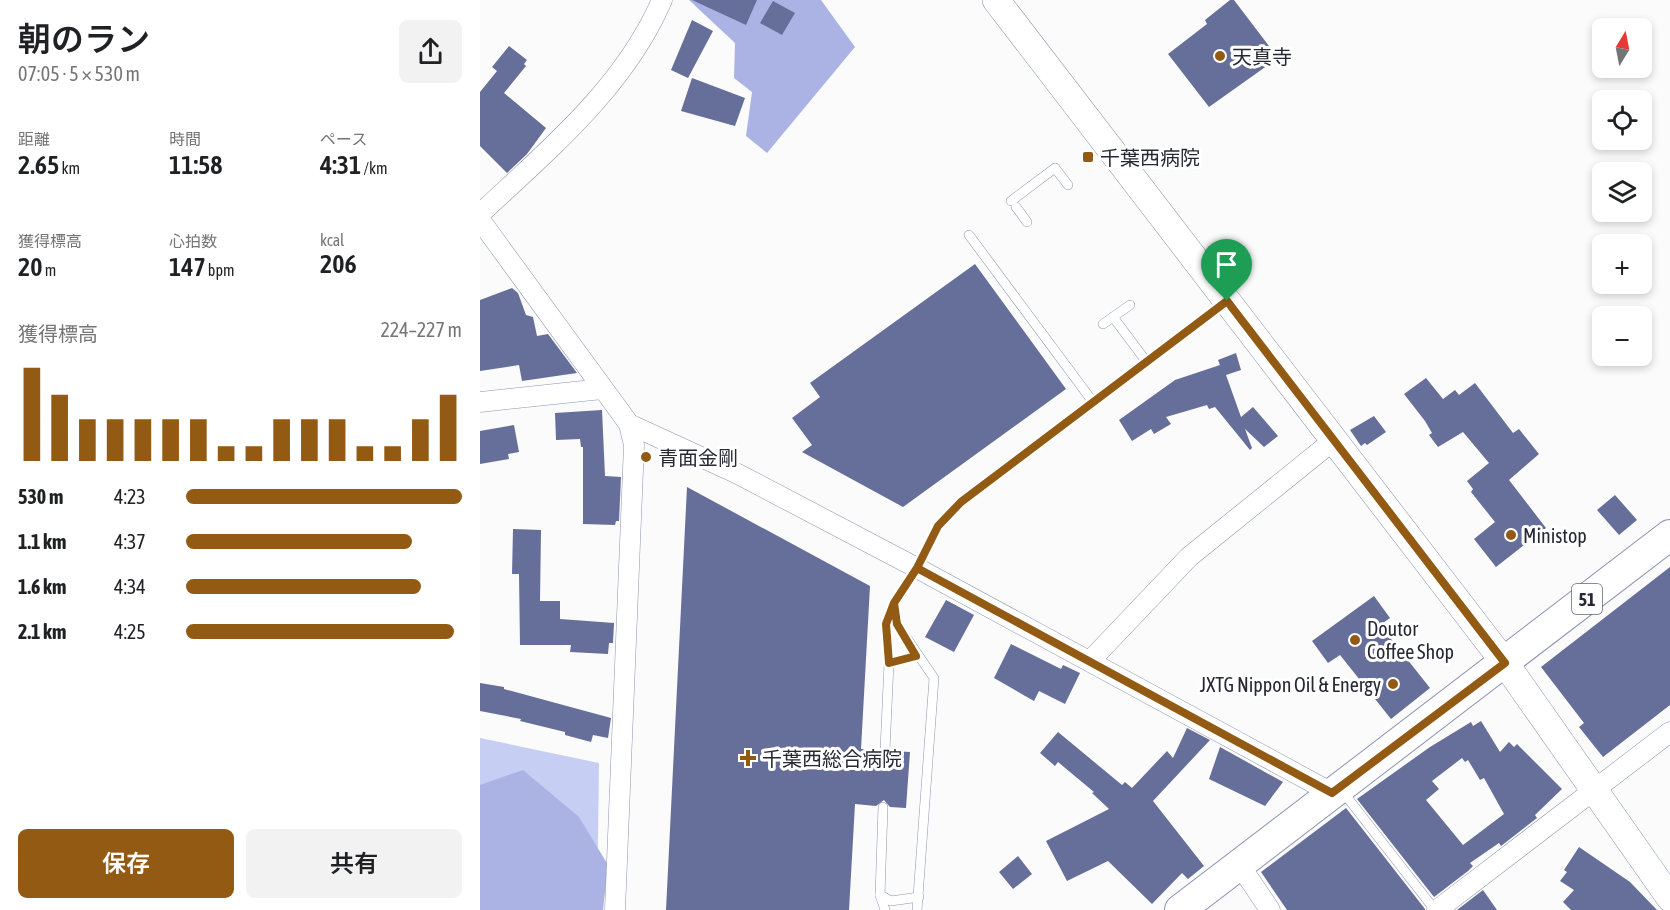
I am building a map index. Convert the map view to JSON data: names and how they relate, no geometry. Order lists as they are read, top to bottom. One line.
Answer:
{"streets":{"main road":["51"]},"places":{"other":["天真寺","青面金剛","Ministop","Doutor Coffee Shop","JXTG Nippon Oil & Energy"],"transit":["千葉西病院"],"health":["千葉西総合病院"]},"north":"top","page":{"heading":["朝のラン","07:05 · 5 × 530 m"],"map_buttons":["+","−"],"stats":[["距離","2.65 km"],["時間","11:58"],["ペース","4:31 /km"],["獲得標高","20 m"],["心拍数","147 bpm"],["kcal","206"]],"chart":["獲得標高","224–227 m"],"list":[{"name":"530 m","note":"4:23"},{"name":"1.1 km","note":"4:37"},{"name":"1.6 km","note":"4:34"},{"name":"2.1 km","note":"4:25"}],"buttons":["保存","共有"]}}
